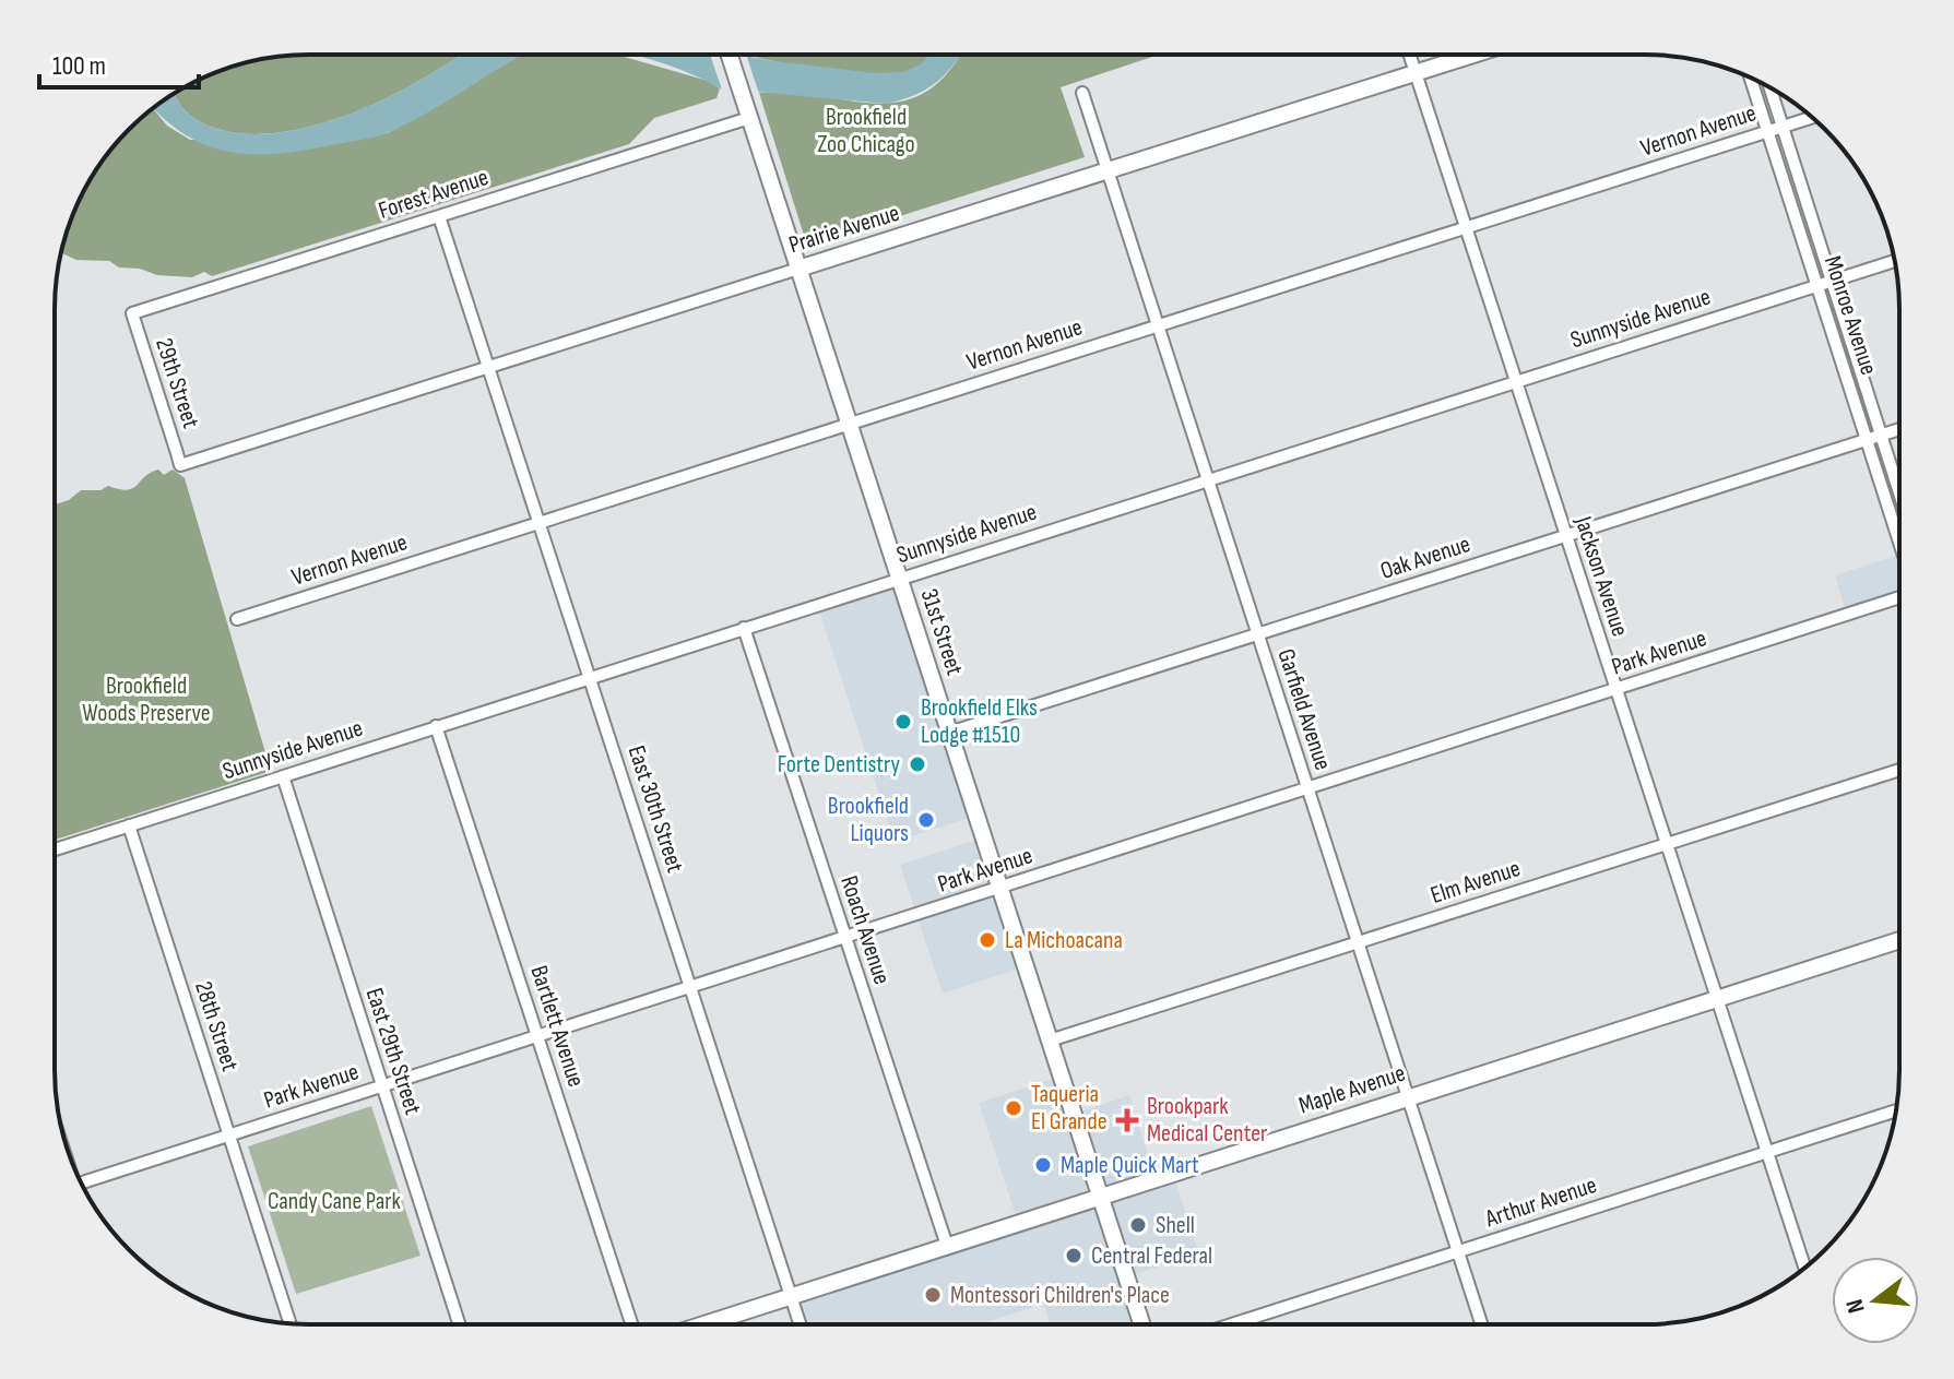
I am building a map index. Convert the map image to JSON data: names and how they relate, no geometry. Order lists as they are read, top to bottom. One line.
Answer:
{"streets":{"street":["Vernon Avenue","Forest Avenue","Prairie Avenue","Monroe Avenue","Sunnyside Avenue","29th Street","Oak Avenue","Jackson Avenue","31st Street","Park Avenue","Garfield Avenue","East 30th Street","Elm Avenue","Roach Avenue","28th Street","Bartlett Avenue","East 29th Street","Maple Avenue","Arthur Avenue"]},"crossings":[["Vernon Avenue","Monroe Avenue"],["Vernon Avenue","Jackson Avenue"],["Vernon Avenue","31st Street"],["Vernon Avenue","Garfield Avenue"],["Vernon Avenue","East 30th Street"],["Forest Avenue","29th Street"],["Forest Avenue","31st Street"],["Forest Avenue","East 30th Street"],["Prairie Avenue","29th Street"],["Prairie Avenue","Jackson Avenue"],["Prairie Avenue","31st Street"],["Prairie Avenue","Garfield Avenue"],["Prairie Avenue","East 30th Street"],["Monroe Avenue","Sunnyside Avenue"],["Monroe Avenue","Oak Avenue"],["Sunnyside Avenue","Jackson Avenue"],["Sunnyside Avenue","31st Street"],["Sunnyside Avenue","Garfield Avenue"],["Sunnyside Avenue","East 30th Street"],["Sunnyside Avenue","Roach Avenue"],["Sunnyside Avenue","28th Street"],["Sunnyside Avenue","Bartlett Avenue"],["Sunnyside Avenue","East 29th Street"],["Oak Avenue","Jackson Avenue"],["Oak Avenue","31st Street"],["Oak Avenue","Garfield Avenue"],["Jackson Avenue","Park Avenue"],["Jackson Avenue","Elm Avenue"],["Jackson Avenue","Maple Avenue"],["Jackson Avenue","Arthur Avenue"],["31st Street","Park Avenue"],["31st Street","Elm Avenue"],["31st Street","Maple Avenue"],["Park Avenue","Garfield Avenue"],["Park Avenue","East 30th Street"],["Park Avenue","Roach Avenue"],["Park Avenue","28th Street"],["Park Avenue","Bartlett Avenue"],["Park Avenue","East 29th Street"],["Garfield Avenue","Elm Avenue"],["Garfield Avenue","Maple Avenue"],["Garfield Avenue","Arthur Avenue"],["East 30th Street","Maple Avenue"],["Roach Avenue","Maple Avenue"]],"parks":["Brookfield Zoo Chicago","Brookfield Woods Preserve","Candy Cane Park"],"places":{"other":["Brookfield Elks Lodge #1510","Forte Dentistry","Brookfield Liquors","La Michoacana","Taqueria El Grande","Maple Quick Mart","Shell","Central Federal","Montessori Children's Place"],"health":["Brookpark Medical Center"]},"scale_bar":"100 m","north":"left"}
